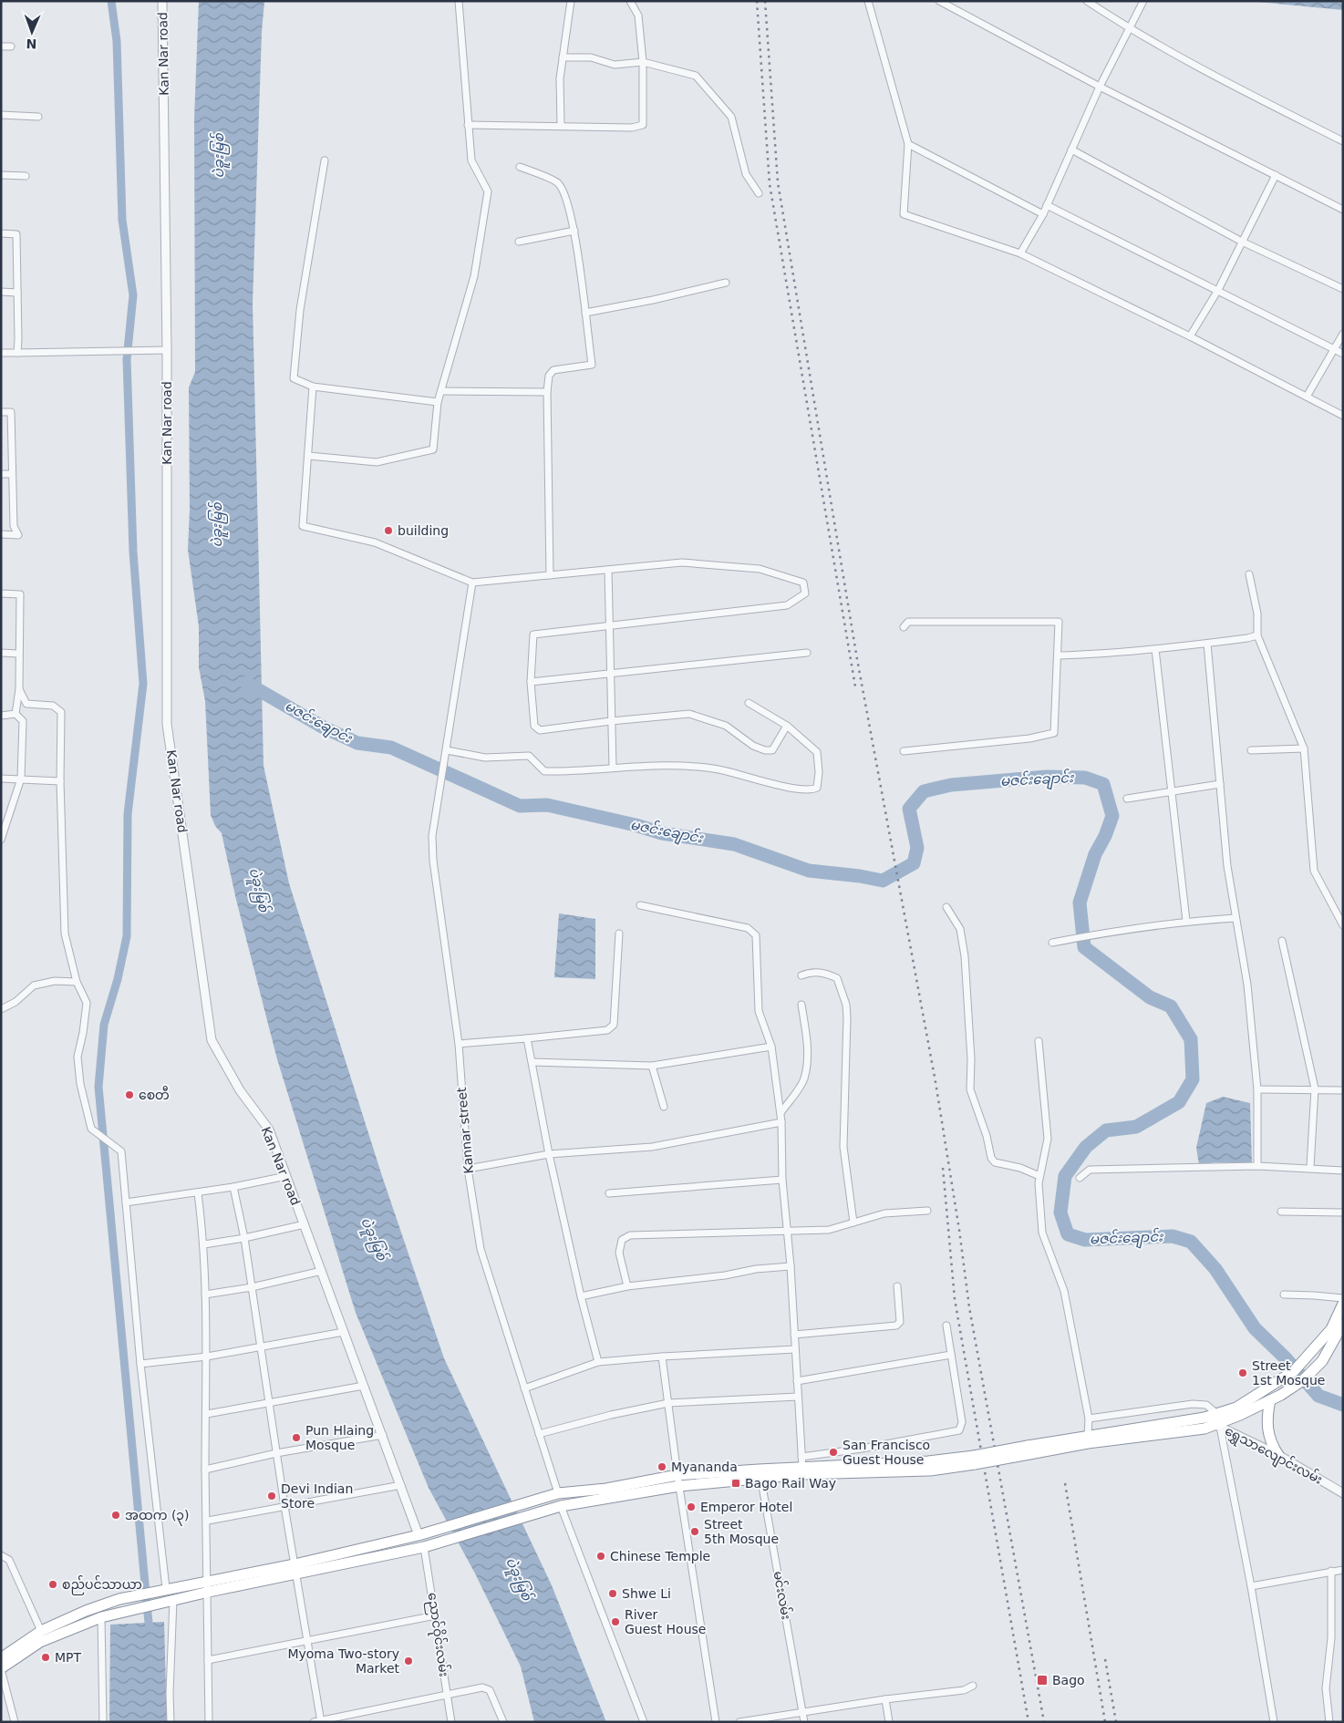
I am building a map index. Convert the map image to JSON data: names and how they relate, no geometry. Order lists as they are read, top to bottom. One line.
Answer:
{"streets":{"street":["Kan Nar road","Kannar street","ရွှေသာလျောင်းလမ်း","မင်းလမ်း","ညောင်ဝိုင်းလမ်း"]},"water":["ပဲခူးမြစ်","မဇင်းချောင်း"],"places":{"other":["building","စေတီ","Street 1st Mosque","Pun Hlaing Mosque","San Francisco Guest House","Myananda","Devi Indian Store","Emperor Hotel","အထက (၃)","Street 5th Mosque","Chinese Temple","စည်ပင်သာယာ","Shwe Li","River Guest House","MPT","Myoma Two-story Market"],"transit":["Bago Rail Way","Bago"]},"north":"bottom"}
